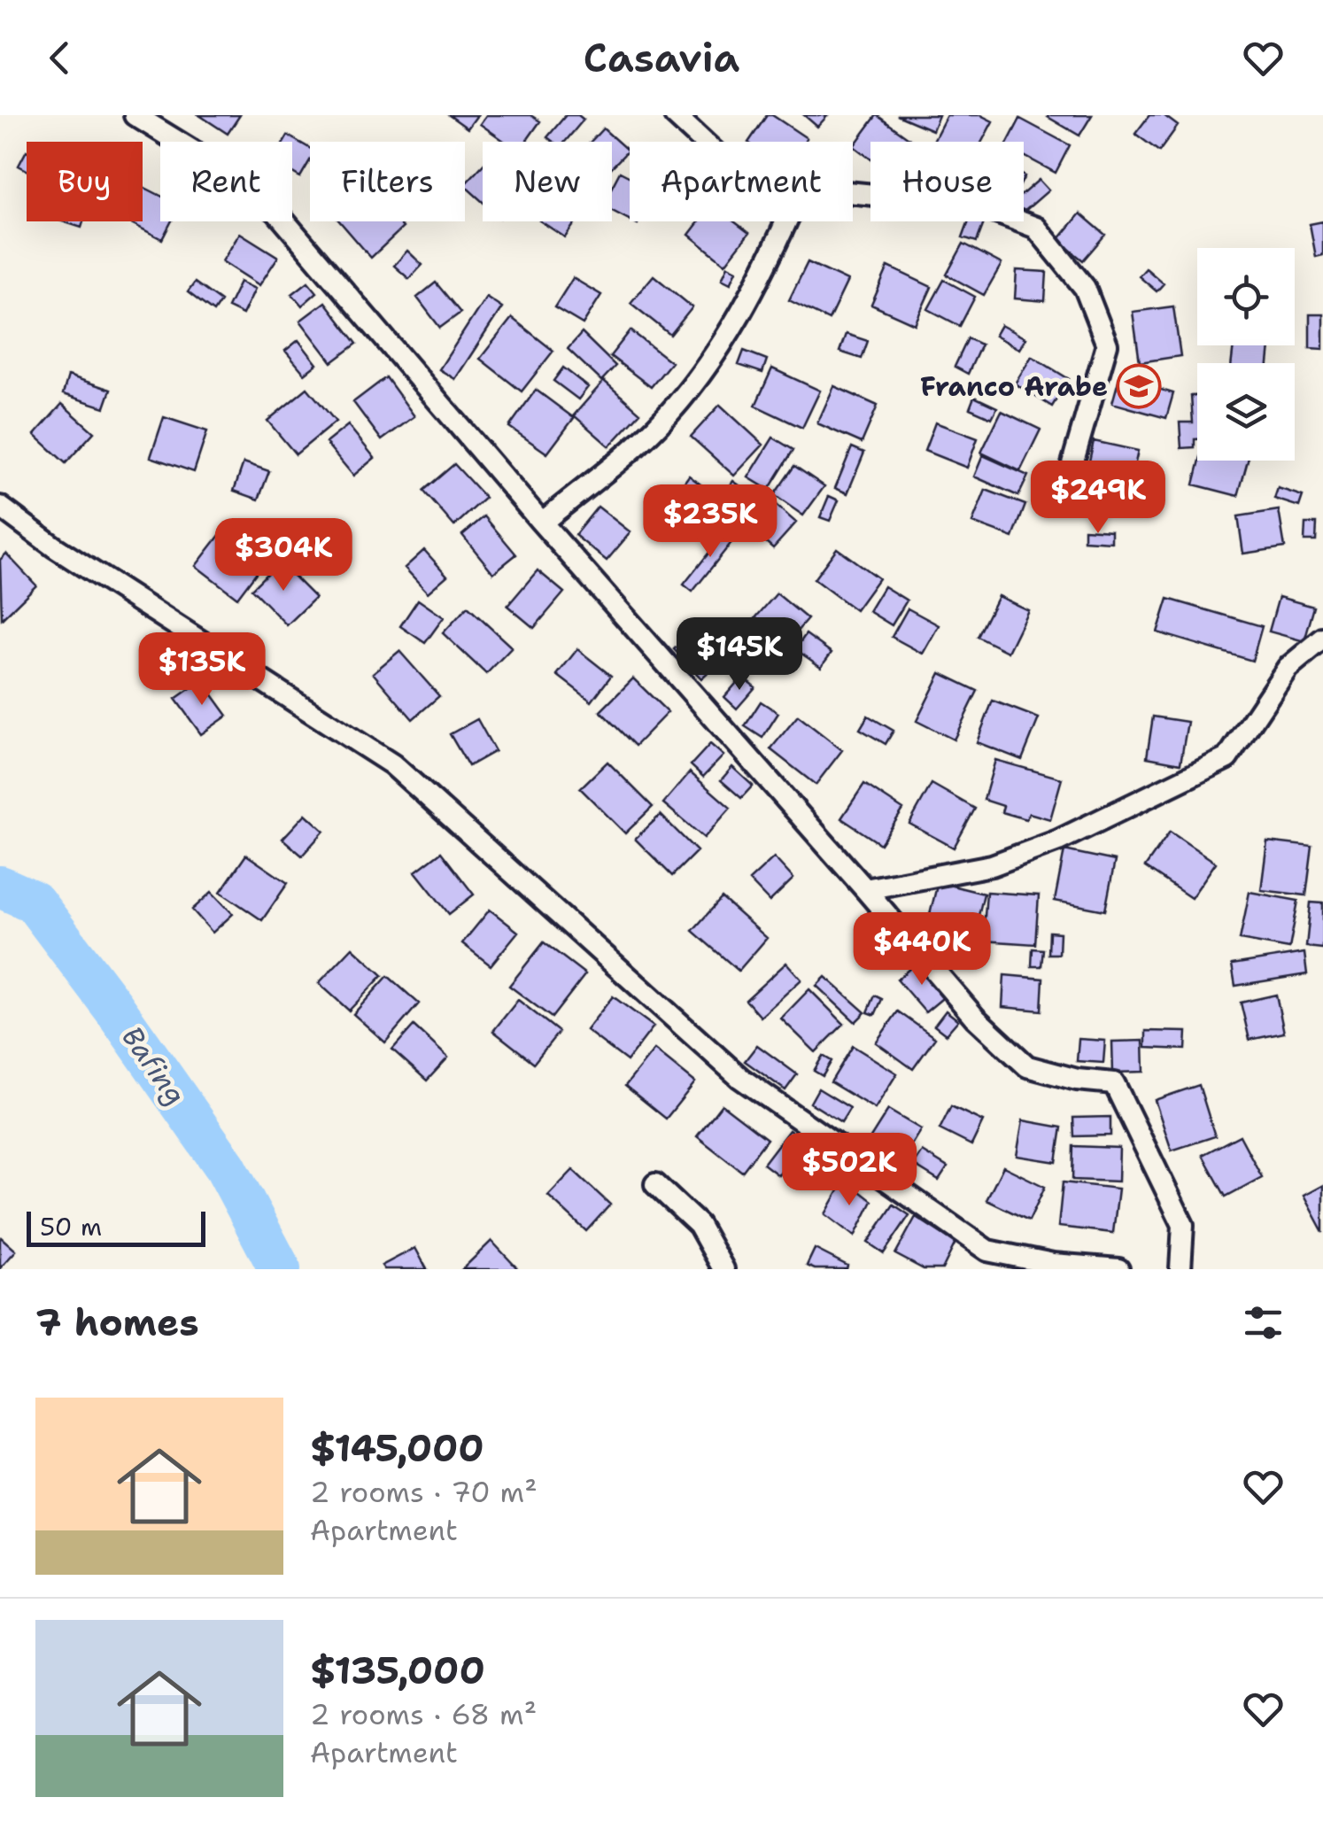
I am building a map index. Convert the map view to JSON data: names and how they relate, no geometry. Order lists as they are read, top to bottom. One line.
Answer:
{"water":["Bafing"],"places":{"school or university":["Franco Arabe"]},"scale_bar":"50 m","page":{"header":"Casavia","chip":["Buy","Rent","Filters","New","Apartment","House"],"price":["$249K","$235K","$304K","$145K","$135K","$440K","$502K"],"scale":"50 m","heading":"7 homes","list":[{"name":"$145,000","note":"2 rooms · 70 m² · Apartment"},{"name":"$135,000","note":"2 rooms · 68 m² · Apartment"}]}}
